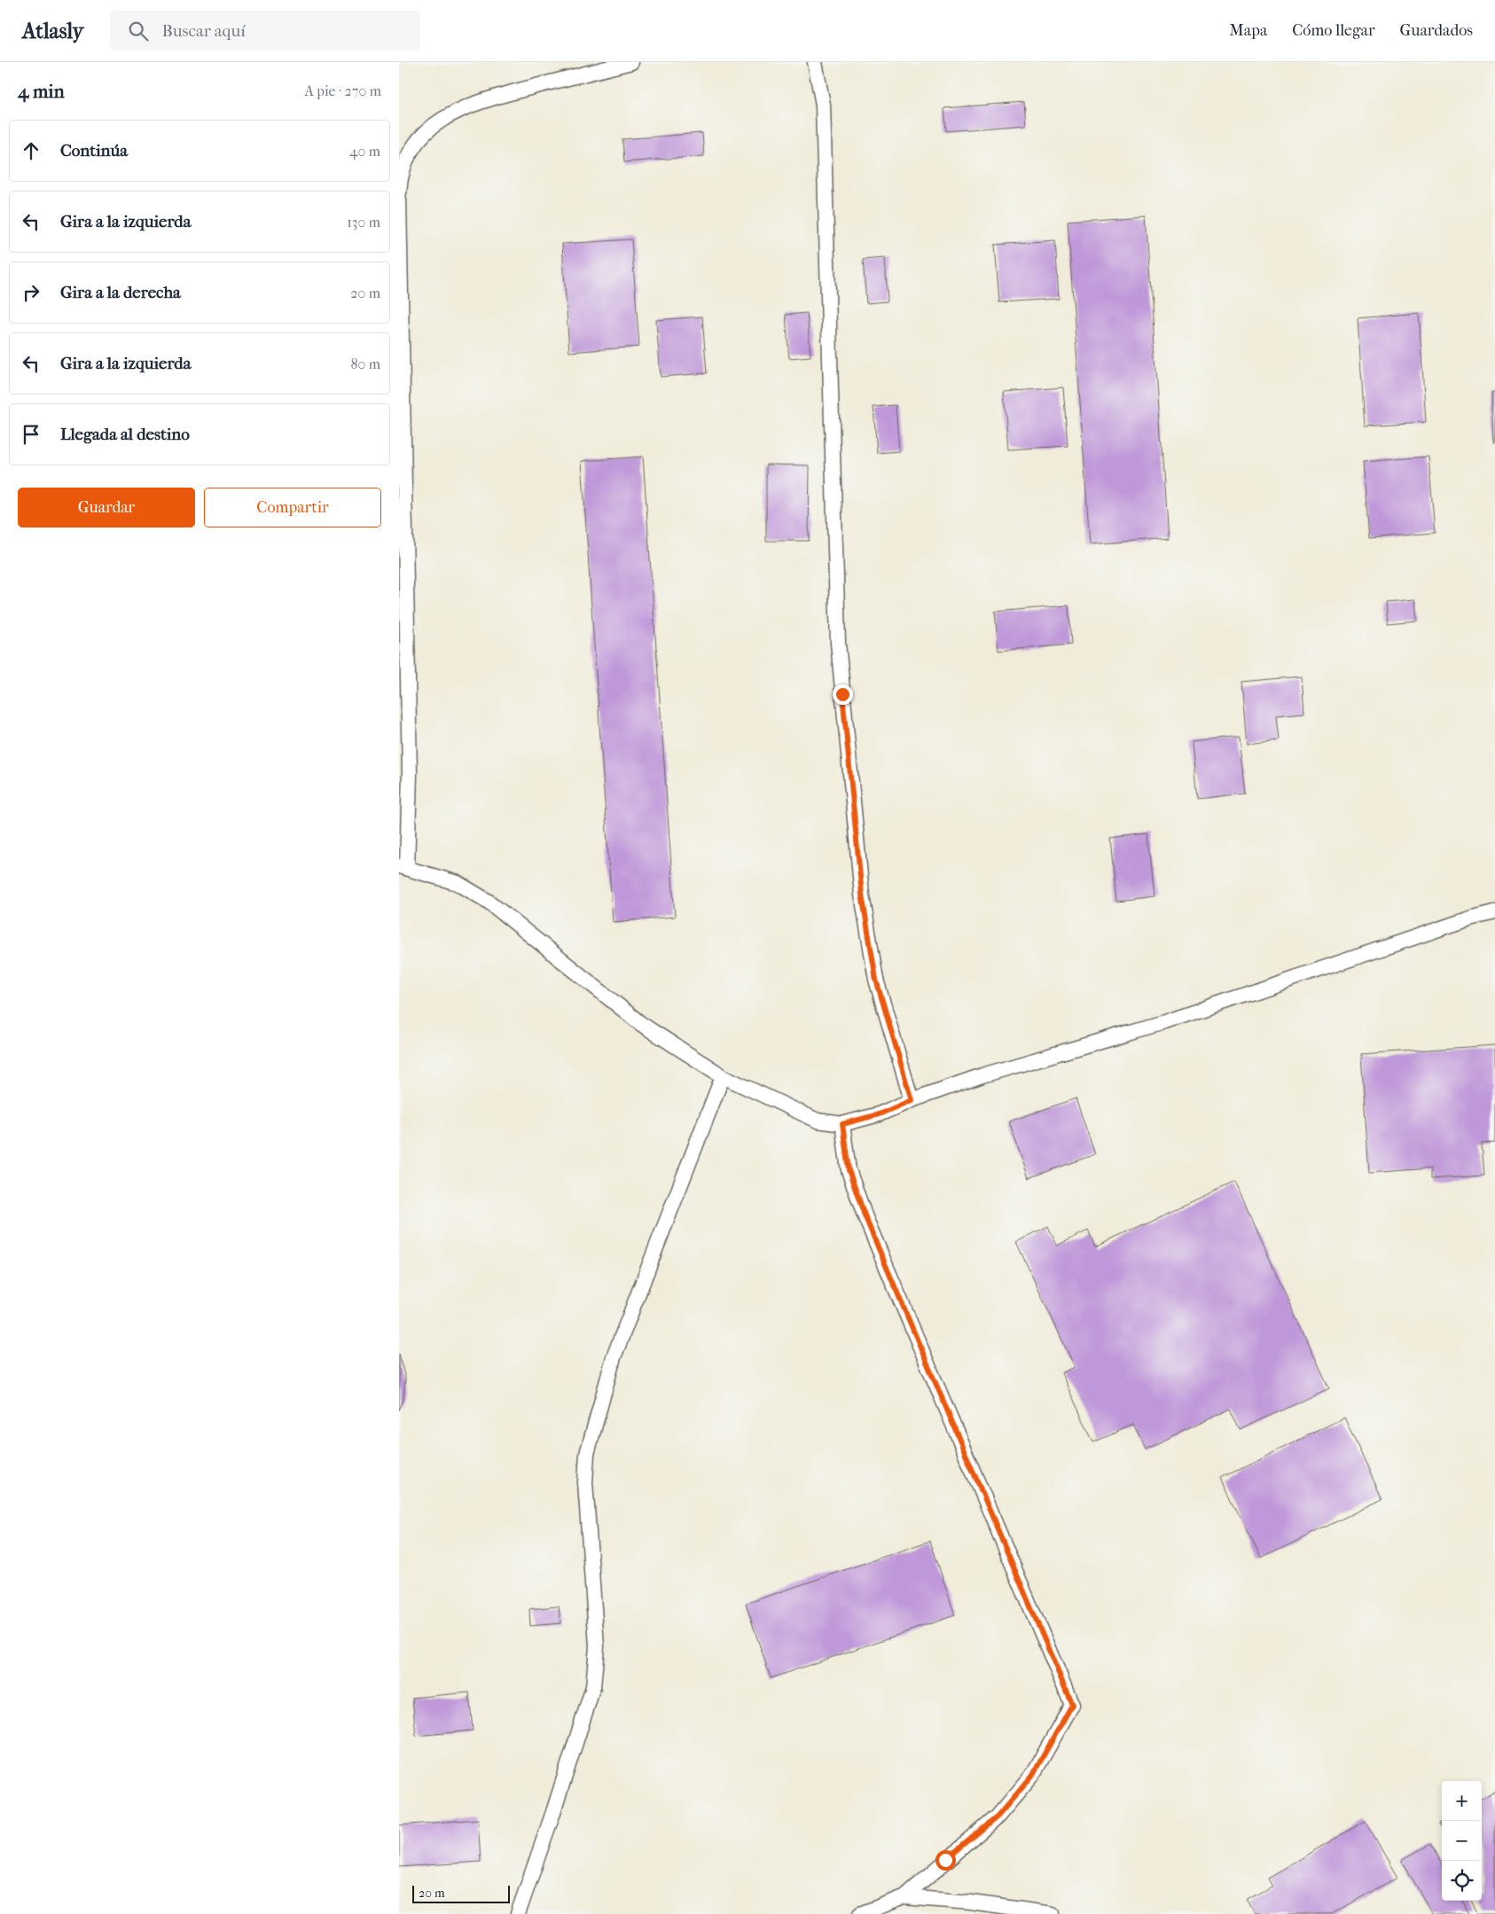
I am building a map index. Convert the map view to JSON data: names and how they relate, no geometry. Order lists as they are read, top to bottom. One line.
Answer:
{"scale_bar":"20 m","page":{"header":"Atlasly","search":"Buscar aquí","nav":["Mapa","Cómo llegar","Guardados"],"heading":["4 min","A pie · 270 m"],"list":[["Continúa","40 m"],["Gira a la izquierda","130 m"],["Gira a la derecha","20 m"],["Gira a la izquierda","80 m"],"Llegada al destino"],"buttons":["Guardar","Compartir"],"map_buttons":["+","−"],"scale":"20 m"}}
